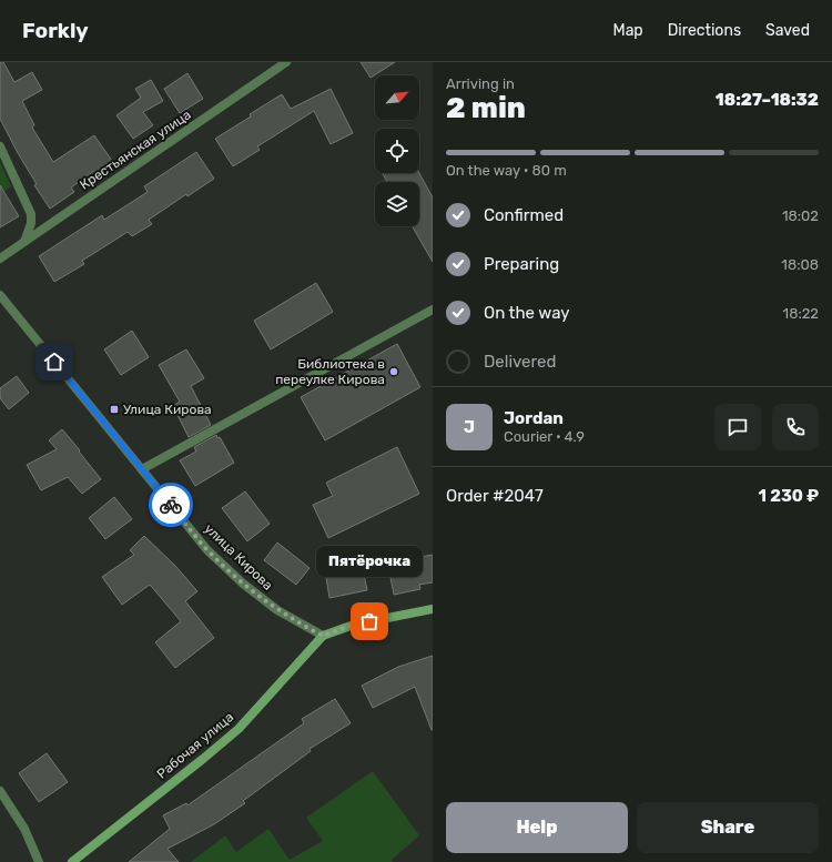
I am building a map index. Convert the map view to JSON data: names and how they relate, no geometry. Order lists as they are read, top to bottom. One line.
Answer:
{"streets":{"street":["Крестьянская улица","улица Кирова","Рабочая улица"]},"crossings":[["улица Кирова","Рабочая улица"]],"places":{"other":["Библиотека в переулке Кирова","Пятёрочка"],"transit":["Улица Кирова"]},"north":"top right","page":{"header":"Forkly","nav":["Map","Directions","Saved"],"heading":["2 min","Arriving in","18:27–18:32"],"panel":["Jordan","Courier · 4.9","Order #2047","1 230 ₽"],"bar":"On the way · 80 m","list":[["Confirmed","18:02"],["Preparing","18:08"],["On the way","18:22"],"Delivered"],"round":"J","bubble":"Пятёрочка","buttons":["Help","Share"]}}
